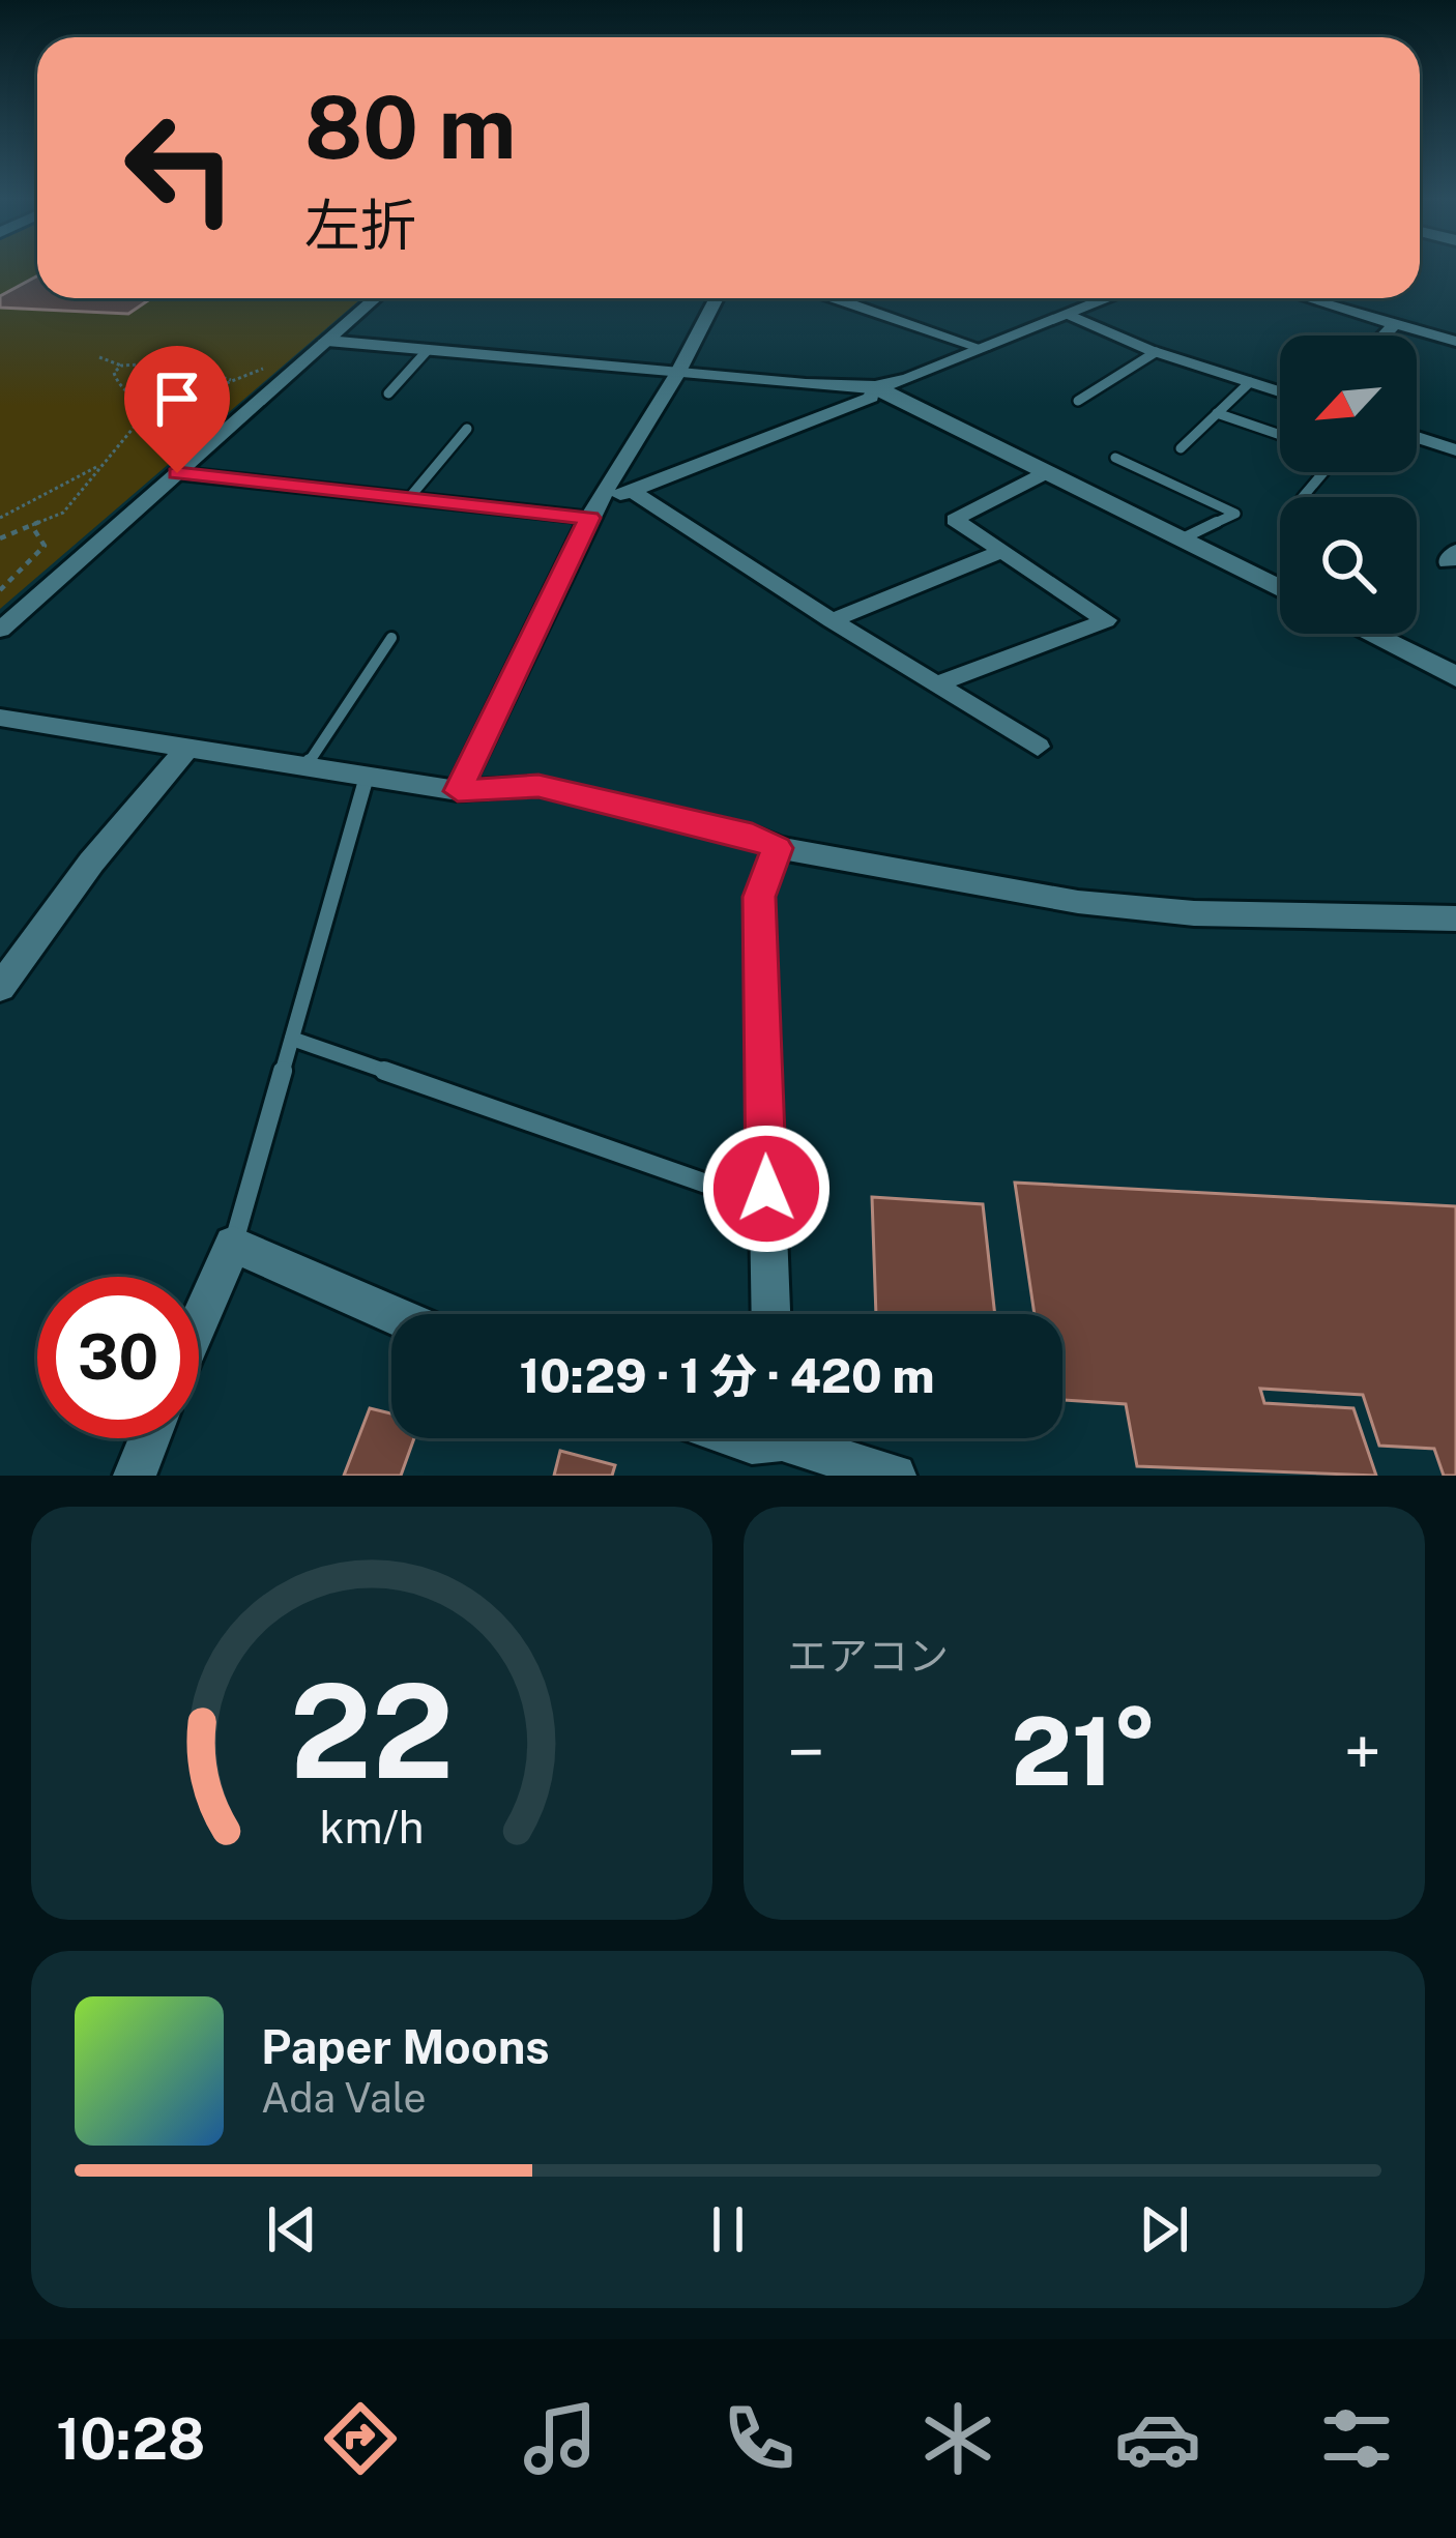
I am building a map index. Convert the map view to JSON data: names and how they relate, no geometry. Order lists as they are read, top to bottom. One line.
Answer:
{"north":"bottom left","page":{"turn":["80 m","左折"],"limit":"30","trip":"10:29 · 1 分 · 420 m","tile":"エアコン","heat":["−","21°","+"],"song":["Paper Moons","Ada Vale"],"tabs":"10:28","gauge":["22","km/h"]}}
